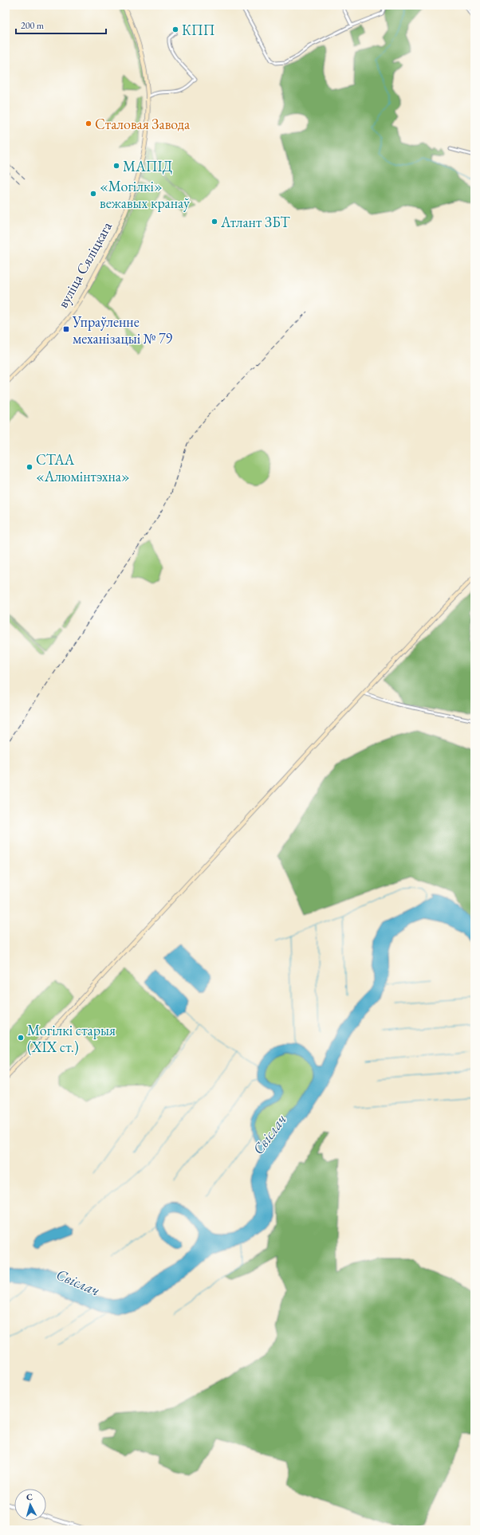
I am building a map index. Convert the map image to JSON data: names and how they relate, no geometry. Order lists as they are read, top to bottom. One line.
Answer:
{"streets":{"main road":["вуліца Сяліцкага"]},"water":["Свіслач"],"places":{"other":["КПП","Сталовая Завода","МАПІД","«Могілкі» вежавых кранаў","Атлант ЗБТ","СТАА «Алюмінтэхна»","Могілкі старыя (XIX ст.)"],"transit":["Упраўленне механізацыі № 79"]},"scale_bar":"200 m","north":"top"}
